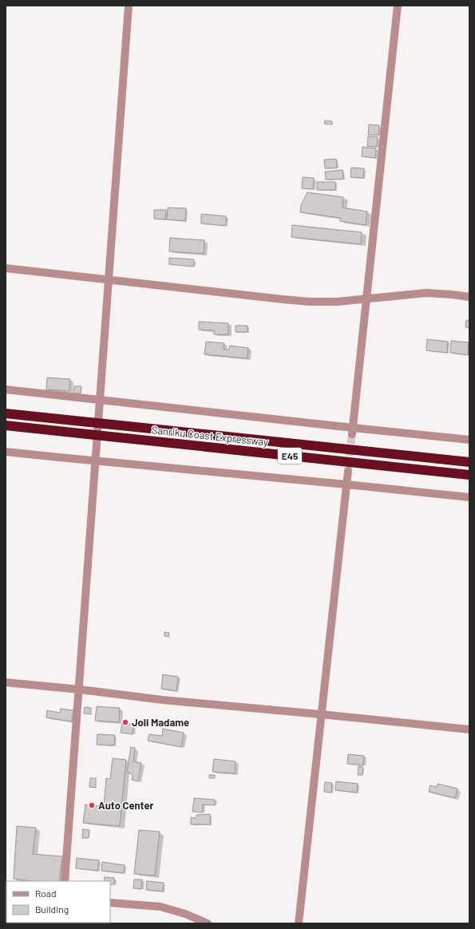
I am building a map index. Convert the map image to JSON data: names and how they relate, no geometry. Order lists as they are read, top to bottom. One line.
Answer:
{"streets":{"highway":["Sanriku Coast Expressway","E45"]},"places":["Joli Madame","Auto Center"],"legend":["Road","Building"]}
